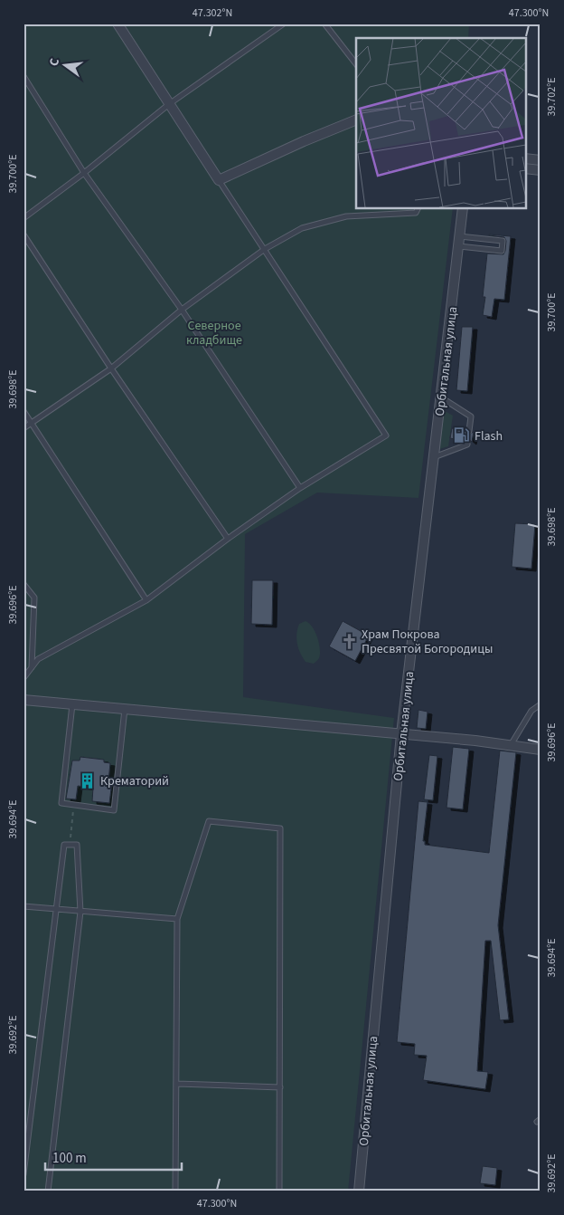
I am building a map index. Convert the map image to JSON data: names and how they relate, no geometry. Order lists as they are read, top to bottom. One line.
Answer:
{"streets":{"street":["Орбитальная улица"]},"parks":["Северное кладбище"],"places":{"fuel station":["Flash"],"church":["Храм Покрова Пресвятой Богородицы"],"building":["Крематорий"]},"scale_bar":"100 m","north":"left","coordinates":["47.302°N","47.300°N","39.702°E","39.700°E","39.698°E","39.696°E","39.694°E","39.692°E"]}
